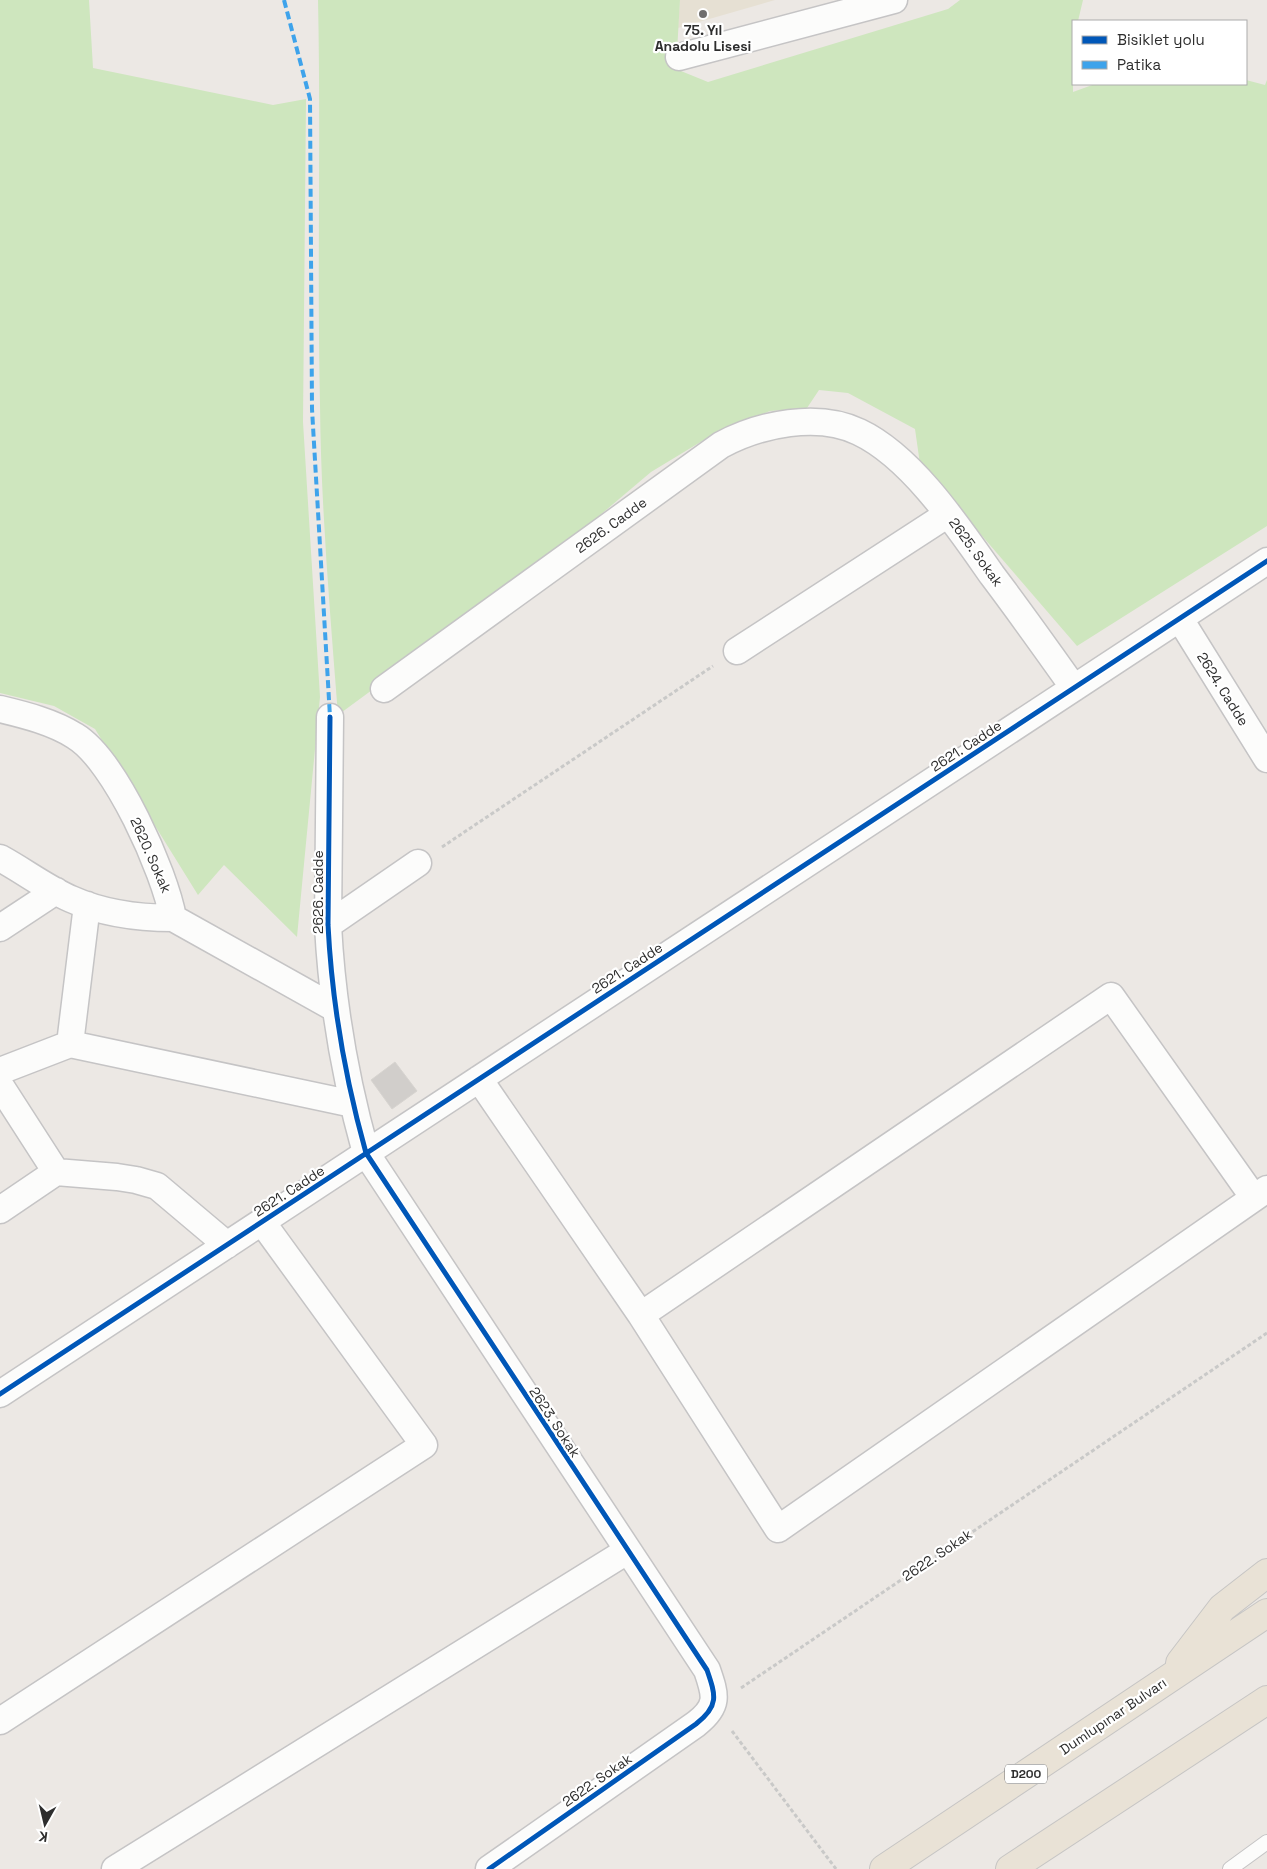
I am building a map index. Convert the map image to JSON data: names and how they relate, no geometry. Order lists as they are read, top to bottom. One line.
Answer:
{"streets":{"highway":["Dumlupınar Bulvarı","D200"],"street":["2626. Cadde","2625. Sokak","2624. Cadde","2621. Cadde","2620. Sokak","2623. Sokak","2622. Sokak"]},"crossings":[["2626. Cadde","2625. Sokak"],["2626. Cadde","2621. Cadde"],["2626. Cadde","2623. Sokak"],["2625. Sokak","2621. Cadde"],["2624. Cadde","2621. Cadde"],["2621. Cadde","2623. Sokak"],["2623. Sokak","2622. Sokak"]],"places":["75. Yıl Anadolu Lisesi"],"legend":["Bisiklet yolu","Patika"],"north":"bottom"}
